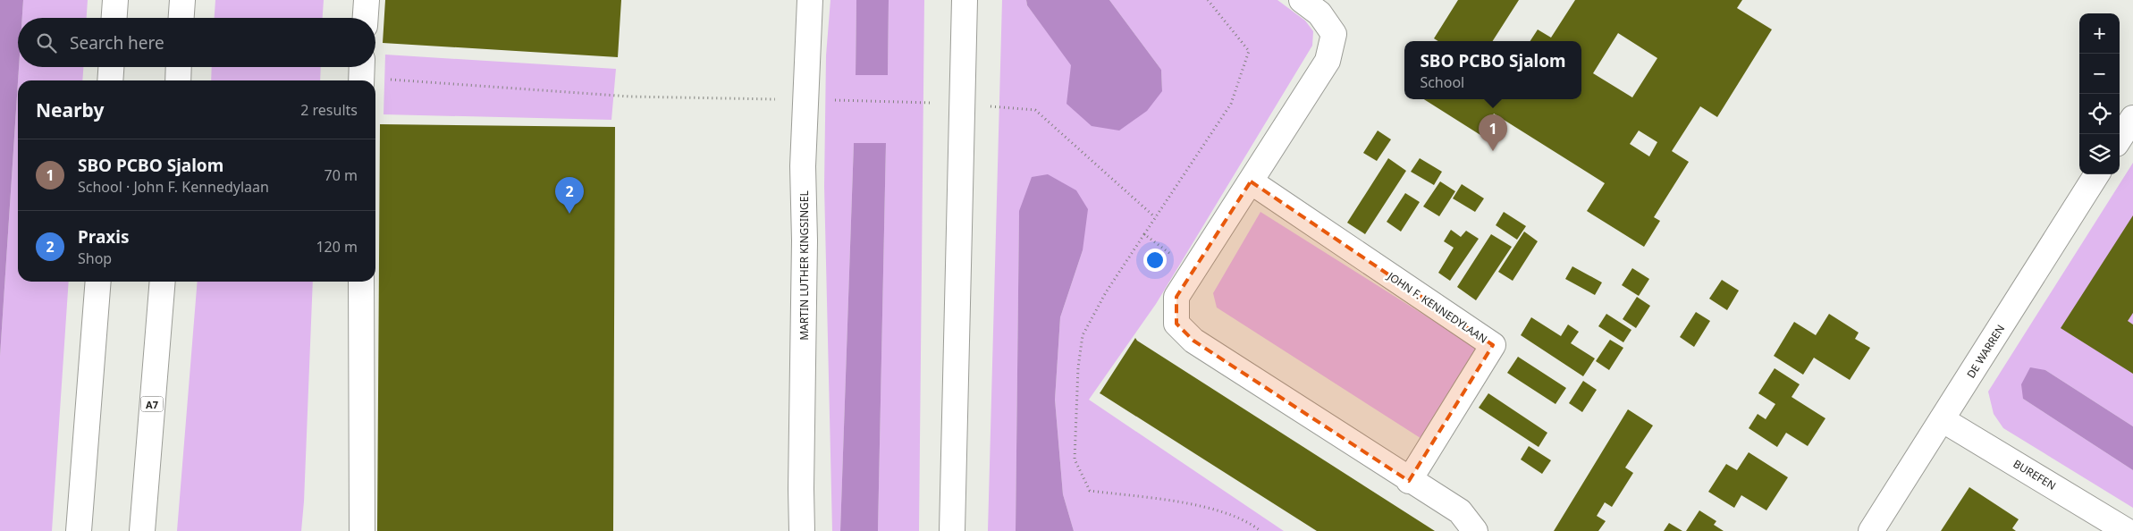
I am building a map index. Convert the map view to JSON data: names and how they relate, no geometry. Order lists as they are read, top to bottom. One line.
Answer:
{"streets":{"main road":["MARTIN LUTHER KINGSINGEL","JOHN F. KENNEDYLAAN","DE WARREN","A7","BUREFEN"]},"crossings":[["DE WARREN","BUREFEN"]],"page":{"map_buttons":["+","−"],"search":"Search here","popup":["SBO PCBO Sjalom","School"],"heading":["Nearby","2 results"],"pins":["1","2"],"list":[{"mark":"1","name":"SBO PCBO Sjalom","note":"School · John F. Kennedylaan","value":"70 m"},{"mark":"2","name":"Praxis","note":"Shop","value":"120 m"}]}}
